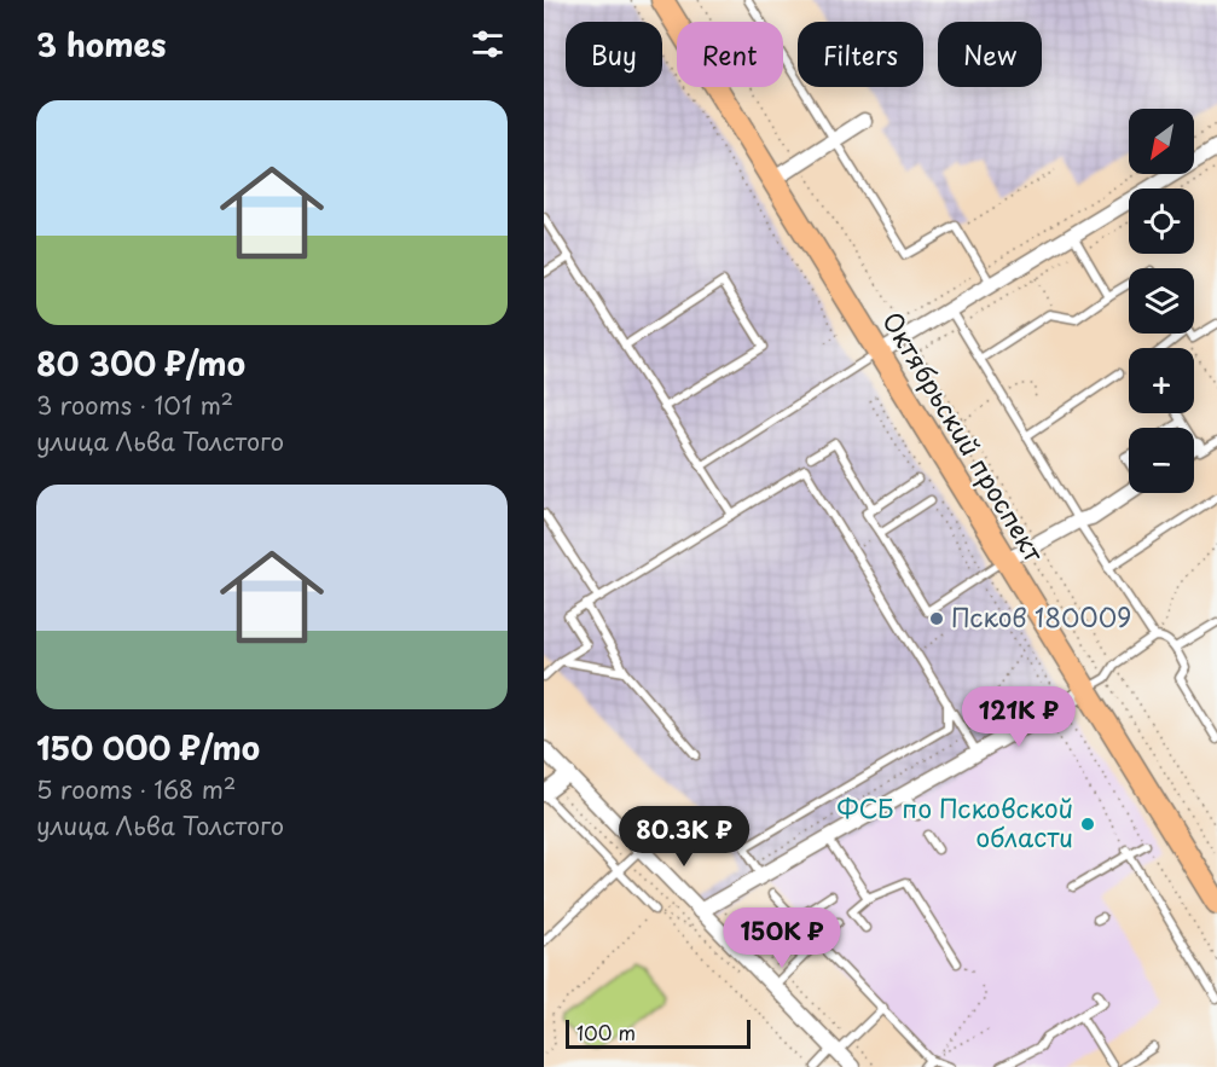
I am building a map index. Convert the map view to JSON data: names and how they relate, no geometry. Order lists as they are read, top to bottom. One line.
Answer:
{"streets":{"main road":["Октябрьский проспект"]},"places":["Псков 180009","ФСБ по Псковской области"],"scale_bar":"100 m","north":"bottom left","page":{"heading":"3 homes","chip":["Buy","Rent","Filters","New"],"list":[{"name":"80 300 ₽/mo","note":"3 rooms · 101 m² · улица Льва Толстого"},{"name":"150 000 ₽/mo","note":"5 rooms · 168 m² · улица Льва Толстого"}],"map_buttons":["+","−"],"price":["121K ₽","80.3K ₽","150K ₽"],"scale":"100 m"}}
